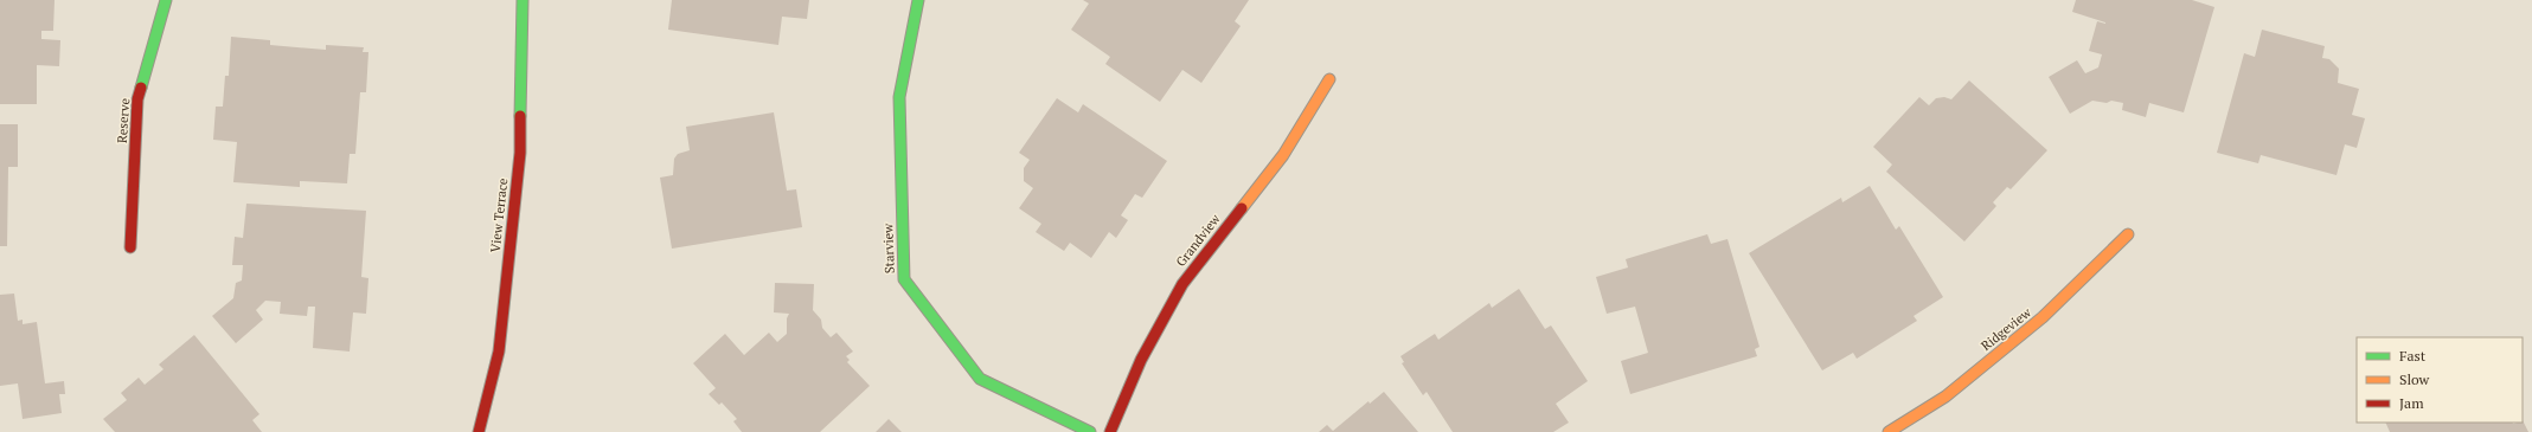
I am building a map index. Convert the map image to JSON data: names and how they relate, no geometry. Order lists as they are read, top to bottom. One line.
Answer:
{"streets":{"street":["Reserve","View Terrace","Grandview","Starview","Ridgeview"]},"legend":["Fast","Slow","Jam"]}
